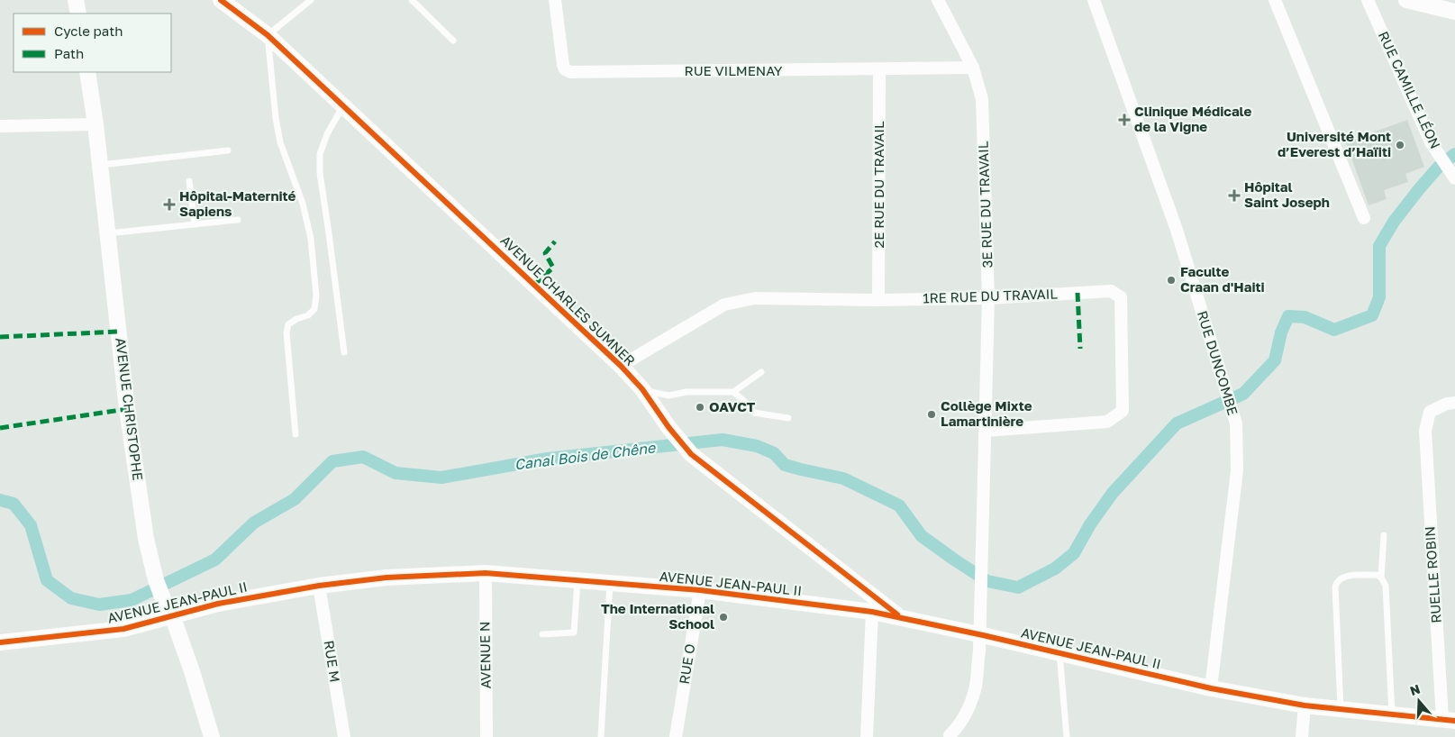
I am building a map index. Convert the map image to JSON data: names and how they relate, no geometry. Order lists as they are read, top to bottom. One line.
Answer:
{"streets":{"street":["RUE VILMENAY","RUE CAMILLE LÉON","2E RUE DU TRAVAIL","3E RUE DU TRAVAIL","1RE RUE DU TRAVAIL","AVENUE CHARLES SUMNER","RUE DUNCOMBE","AVENUE CHRISTOPHE","RUELLE ROBIN","AVENUE JEAN-PAUL II","AVENUE N","RUE M","RUE O"]},"crossings":[["RUE VILMENAY","2E RUE DU TRAVAIL"],["RUE VILMENAY","3E RUE DU TRAVAIL"],["2E RUE DU TRAVAIL","1RE RUE DU TRAVAIL"],["3E RUE DU TRAVAIL","1RE RUE DU TRAVAIL"],["3E RUE DU TRAVAIL","AVENUE JEAN-PAUL II"],["1RE RUE DU TRAVAIL","AVENUE CHARLES SUMNER"],["AVENUE CHARLES SUMNER","AVENUE JEAN-PAUL II"],["RUE DUNCOMBE","AVENUE JEAN-PAUL II"],["AVENUE CHRISTOPHE","AVENUE JEAN-PAUL II"],["RUELLE ROBIN","AVENUE JEAN-PAUL II"],["AVENUE JEAN-PAUL II","AVENUE N"],["AVENUE JEAN-PAUL II","RUE M"],["AVENUE JEAN-PAUL II","RUE O"]],"water":["Canal Bois de Chêne"],"places":{"health":["Clinique Médicale de la Vigne","Hôpital Saint Joseph","Hôpital-Maternité Sapiens"],"other":["Université Mont d’Everest d’Haïiti","Faculte Craan d'Haiti","OAVCT","Collège Mixte Lamartinière","The International School"]},"legend":["Cycle path","Path"],"north":"top"}
